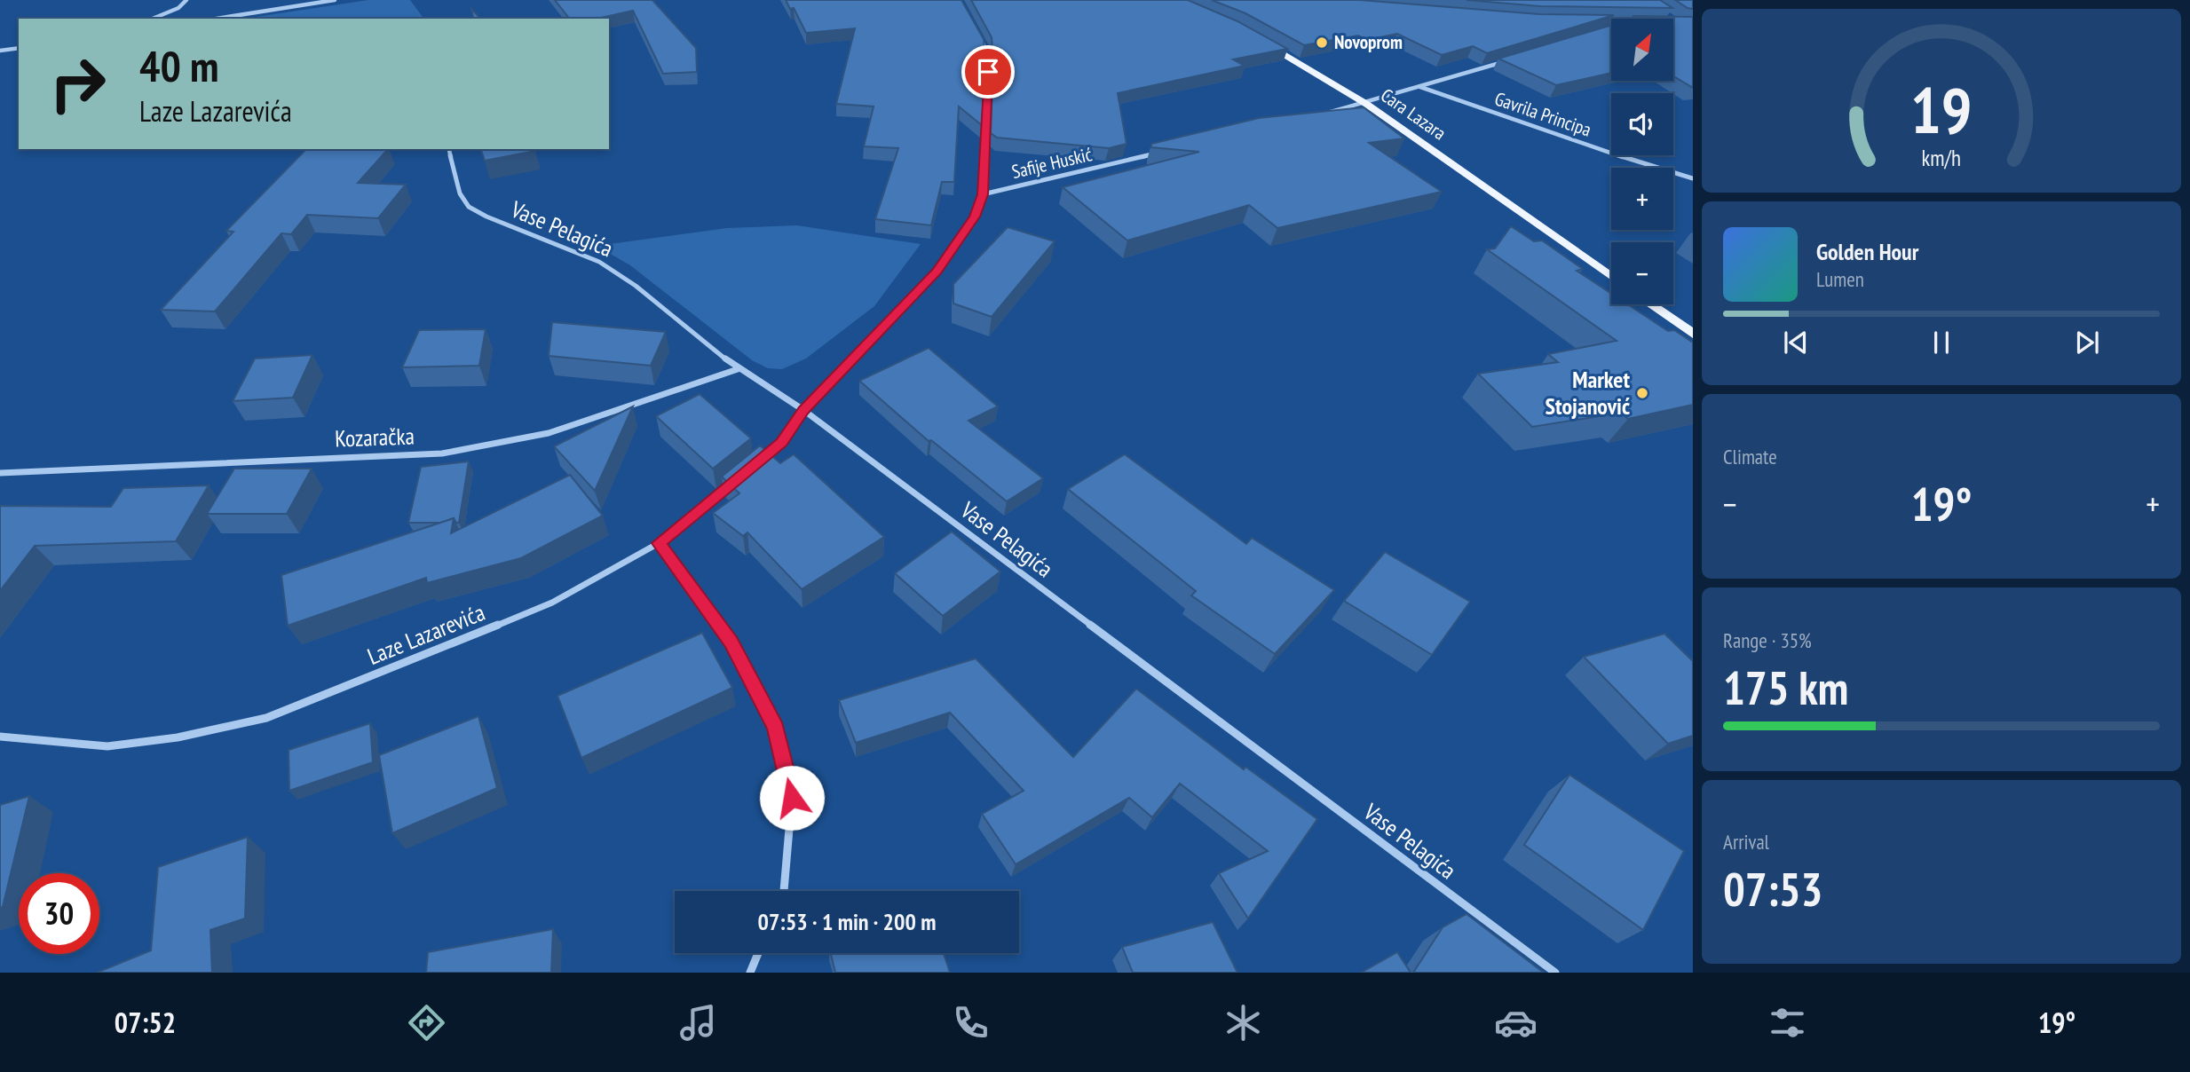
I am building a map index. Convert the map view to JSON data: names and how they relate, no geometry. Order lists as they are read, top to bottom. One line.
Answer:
{"streets":{"main road":["Cara Lazara"],"street":["Gavrila Principa","Safije Huskić","Vase Pelagića","Kozaračka","Laze Lazarevića"]},"crossings":[["Safije Huskić","Vase Pelagića"],["Vase Pelagića","Kozaračka"]],"places":["Novoprom","Market Stojanović"],"north":"top right","page":{"map_buttons":["+","−"],"turn":["40 m","Laze Lazarevića"],"song":["Golden Hour","Lumen"],"tile":["Climate",["Range · 35%","175 km"],["Arrival","07:53"]],"heat":["−","19°","+"],"limit":"30","trip":"07:53 · 1 min · 200 m","tabs":["07:52","19°"],"gauge":["19","km/h"]}}
